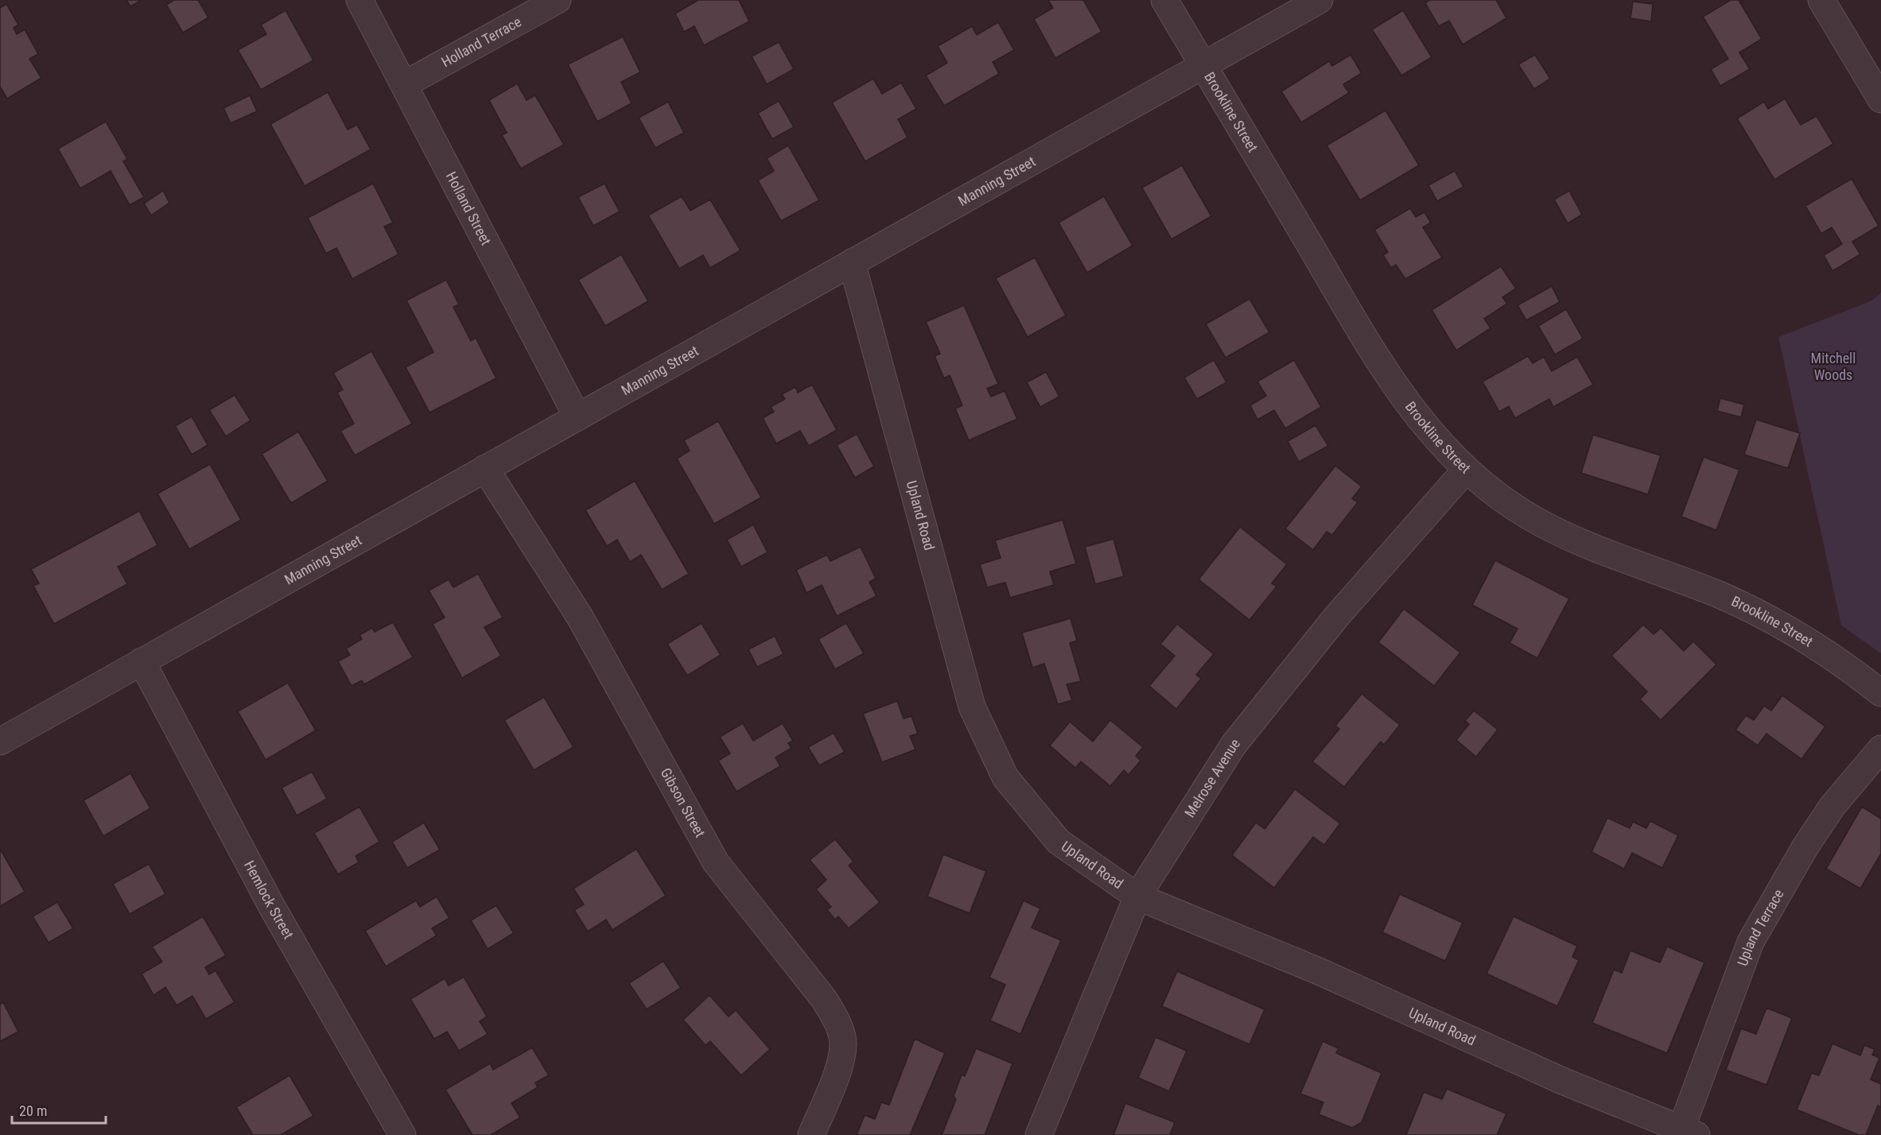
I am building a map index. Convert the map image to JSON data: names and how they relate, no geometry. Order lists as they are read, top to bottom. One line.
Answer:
{"streets":{"street":["Holland Terrace","Brookline Street","Manning Street","Holland Street","Upland Road","Melrose Avenue","Gibson Street","Hemlock Street","Upland Terrace"]},"crossings":[["Holland Terrace","Holland Street"],["Brookline Street","Manning Street"],["Brookline Street","Melrose Avenue"],["Manning Street","Holland Street"],["Manning Street","Upland Road"],["Manning Street","Gibson Street"],["Manning Street","Hemlock Street"],["Upland Road","Melrose Avenue"],["Upland Road","Upland Terrace"]],"parks":["Mitchell Woods"],"scale_bar":"20 m"}
